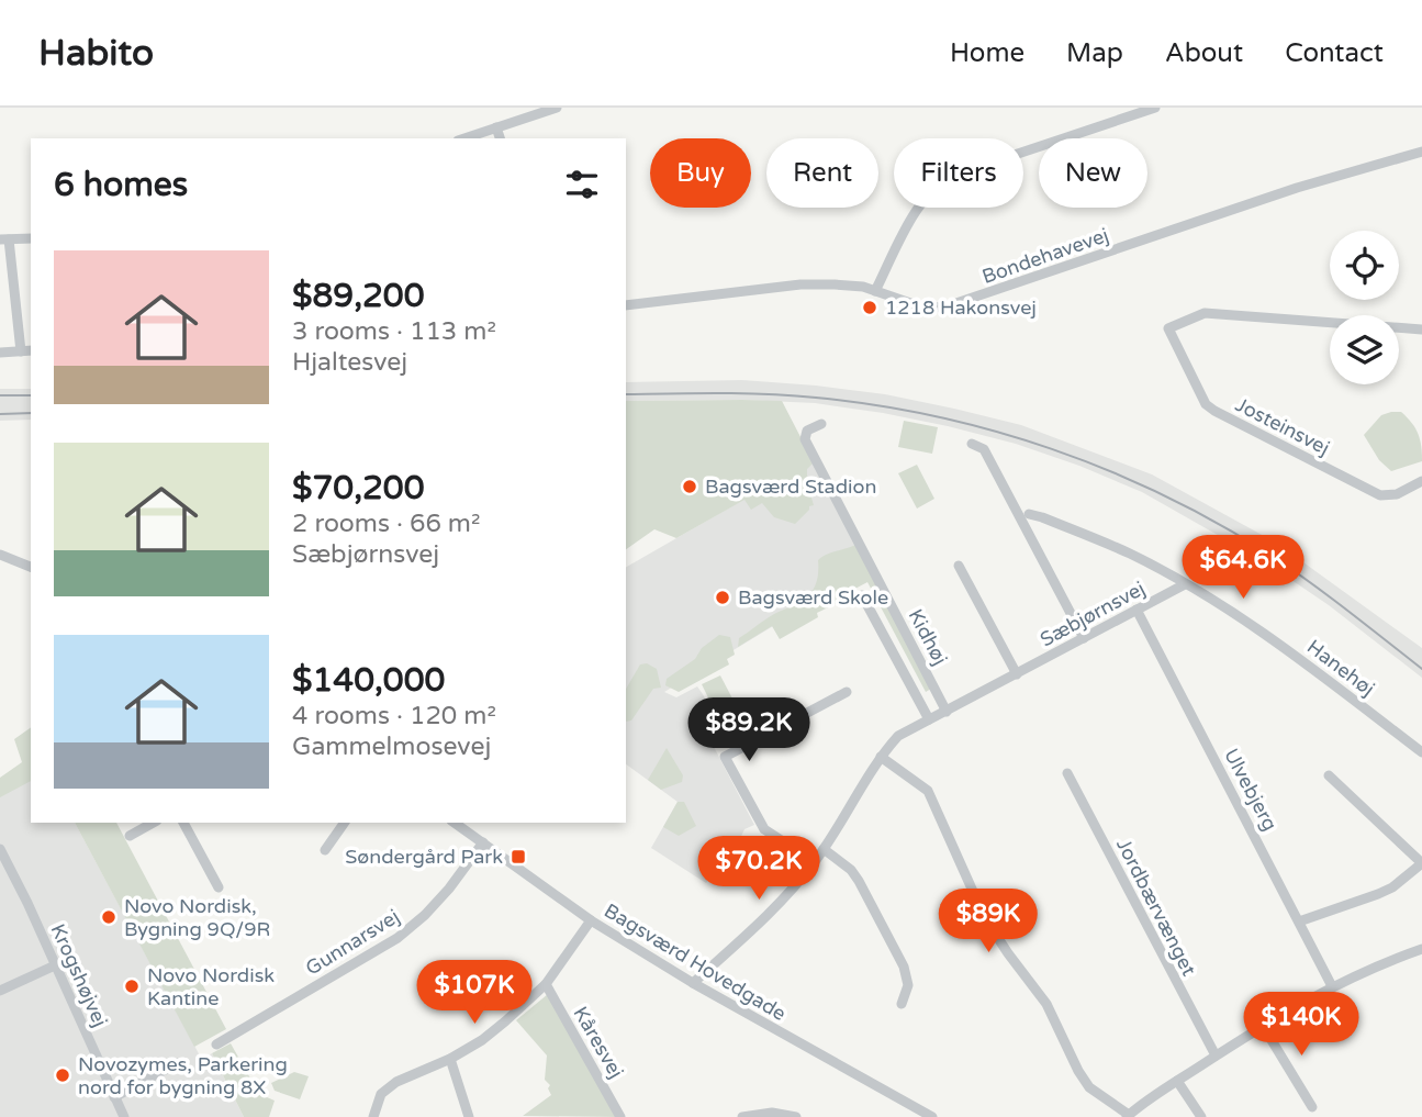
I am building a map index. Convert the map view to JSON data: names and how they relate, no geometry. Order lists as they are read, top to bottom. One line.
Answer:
{"streets":{"street":["Bondehavevej","Josteinsvej","Sæbjørnsvej","Kidhøj","Hanehøj","Ulvebjerg","Jordbærvænget","Gunnarsvej","Bagsværd Hovedgade","Krogshøjvej","Kåresvej"]},"crossings":[["Sæbjørnsvej","Kidhøj"],["Sæbjørnsvej","Hanehøj"],["Sæbjørnsvej","Ulvebjerg"],["Sæbjørnsvej","Bagsværd Hovedgade"],["Gunnarsvej","Bagsværd Hovedgade"]],"places":{"other":["1218 Hakonsvej","Bagsværd Stadion","Bagsværd Skole","Novo Nordisk, Bygning 9Q/9R","Novo Nordisk Kantine","Novozymes, Parkering nord for bygning 8X"],"transit":["Søndergård Park"]},"page":{"header":"Habito","nav":["Home","Map","About","Contact"],"chip":["Buy","Rent","Filters","New"],"heading":"6 homes","list":[{"name":"$89,200","note":"3 rooms · 113 m² · Hjaltesvej"},{"name":"$70,200","note":"2 rooms · 66 m² · Sæbjørnsvej"},{"name":"$140,000","note":"4 rooms · 120 m² · Gammelmosevej"}],"price":["$64.6K","$89.2K","$70.2K","$89K","$107K","$140K"]}}
